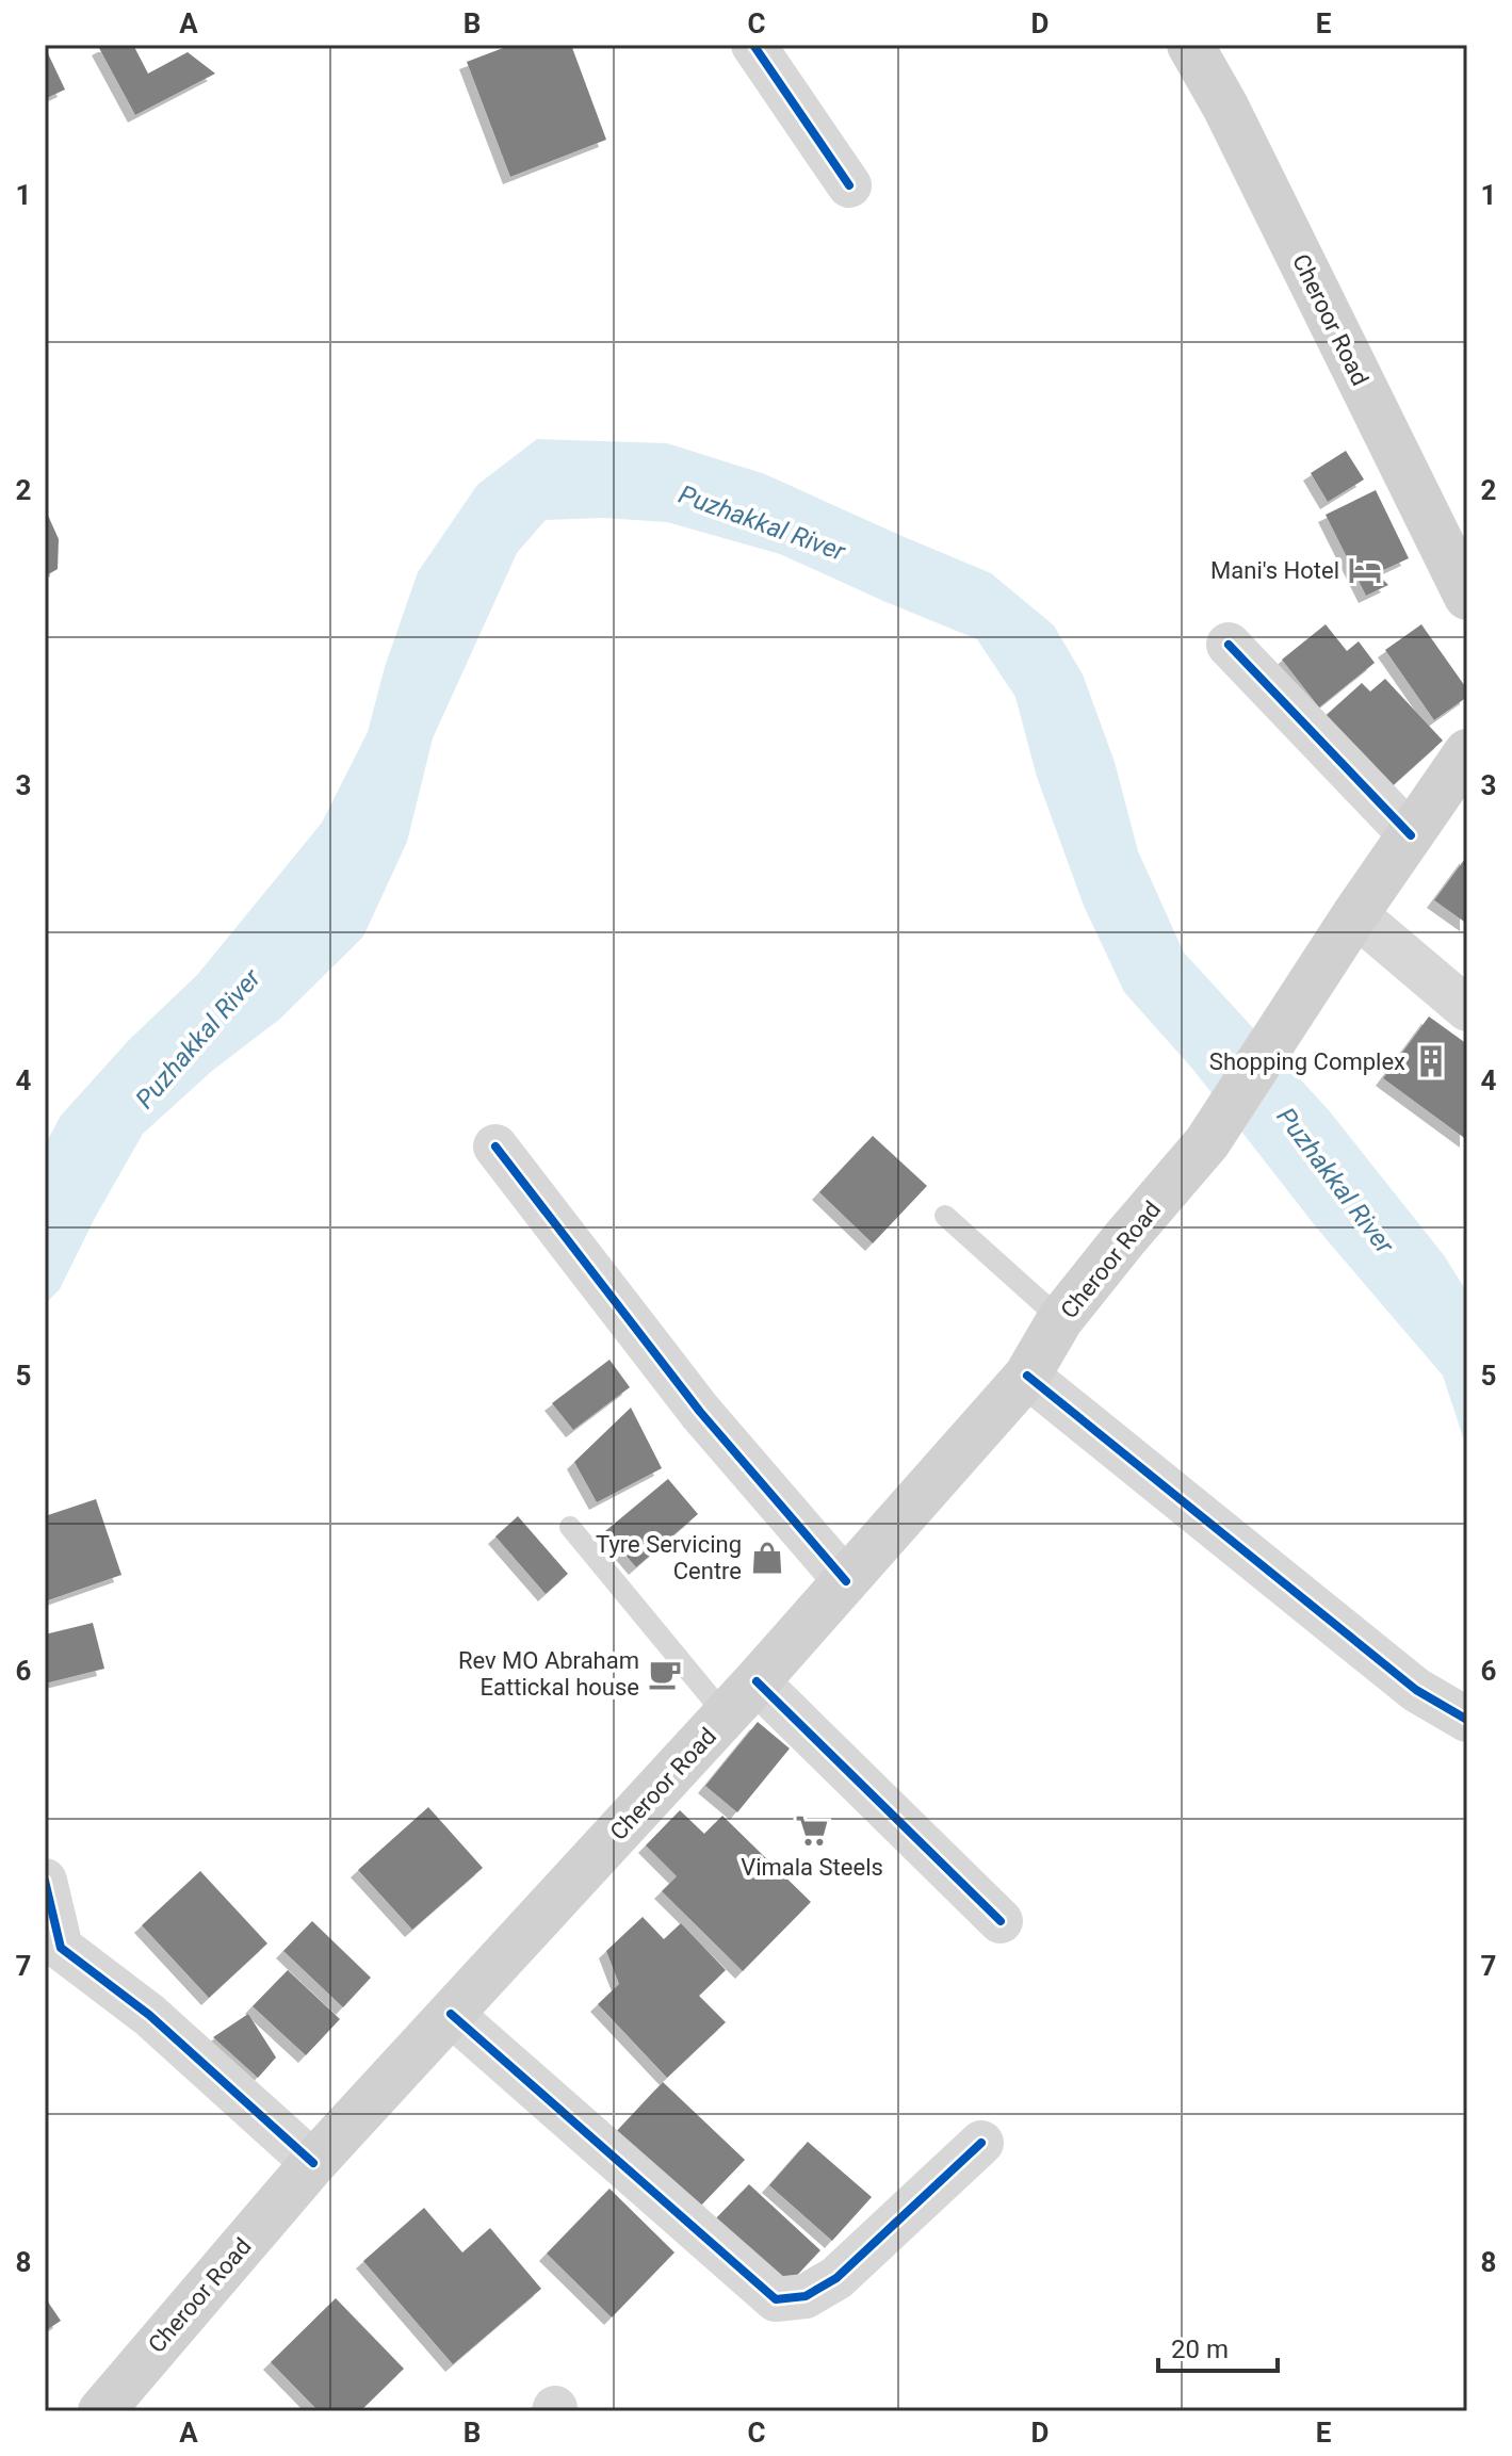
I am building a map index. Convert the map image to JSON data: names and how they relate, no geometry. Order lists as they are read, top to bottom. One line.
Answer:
{"streets":{"main road":["Cheroor Road"]},"water":["Puzhakkal River"],"places":{"hotel":["Mani's Hotel"],"building":["Shopping Complex"],"shop":["Tyre Servicing Centre"],"cafe":["Rev MO Abraham Eattickal house"],"supermarket":["Vimala Steels"]},"scale_bar":"20 m","grid":{"columns":["A","B","C","D","E"],"rows":["1","2","3","4","5","6","7","8"]}}
